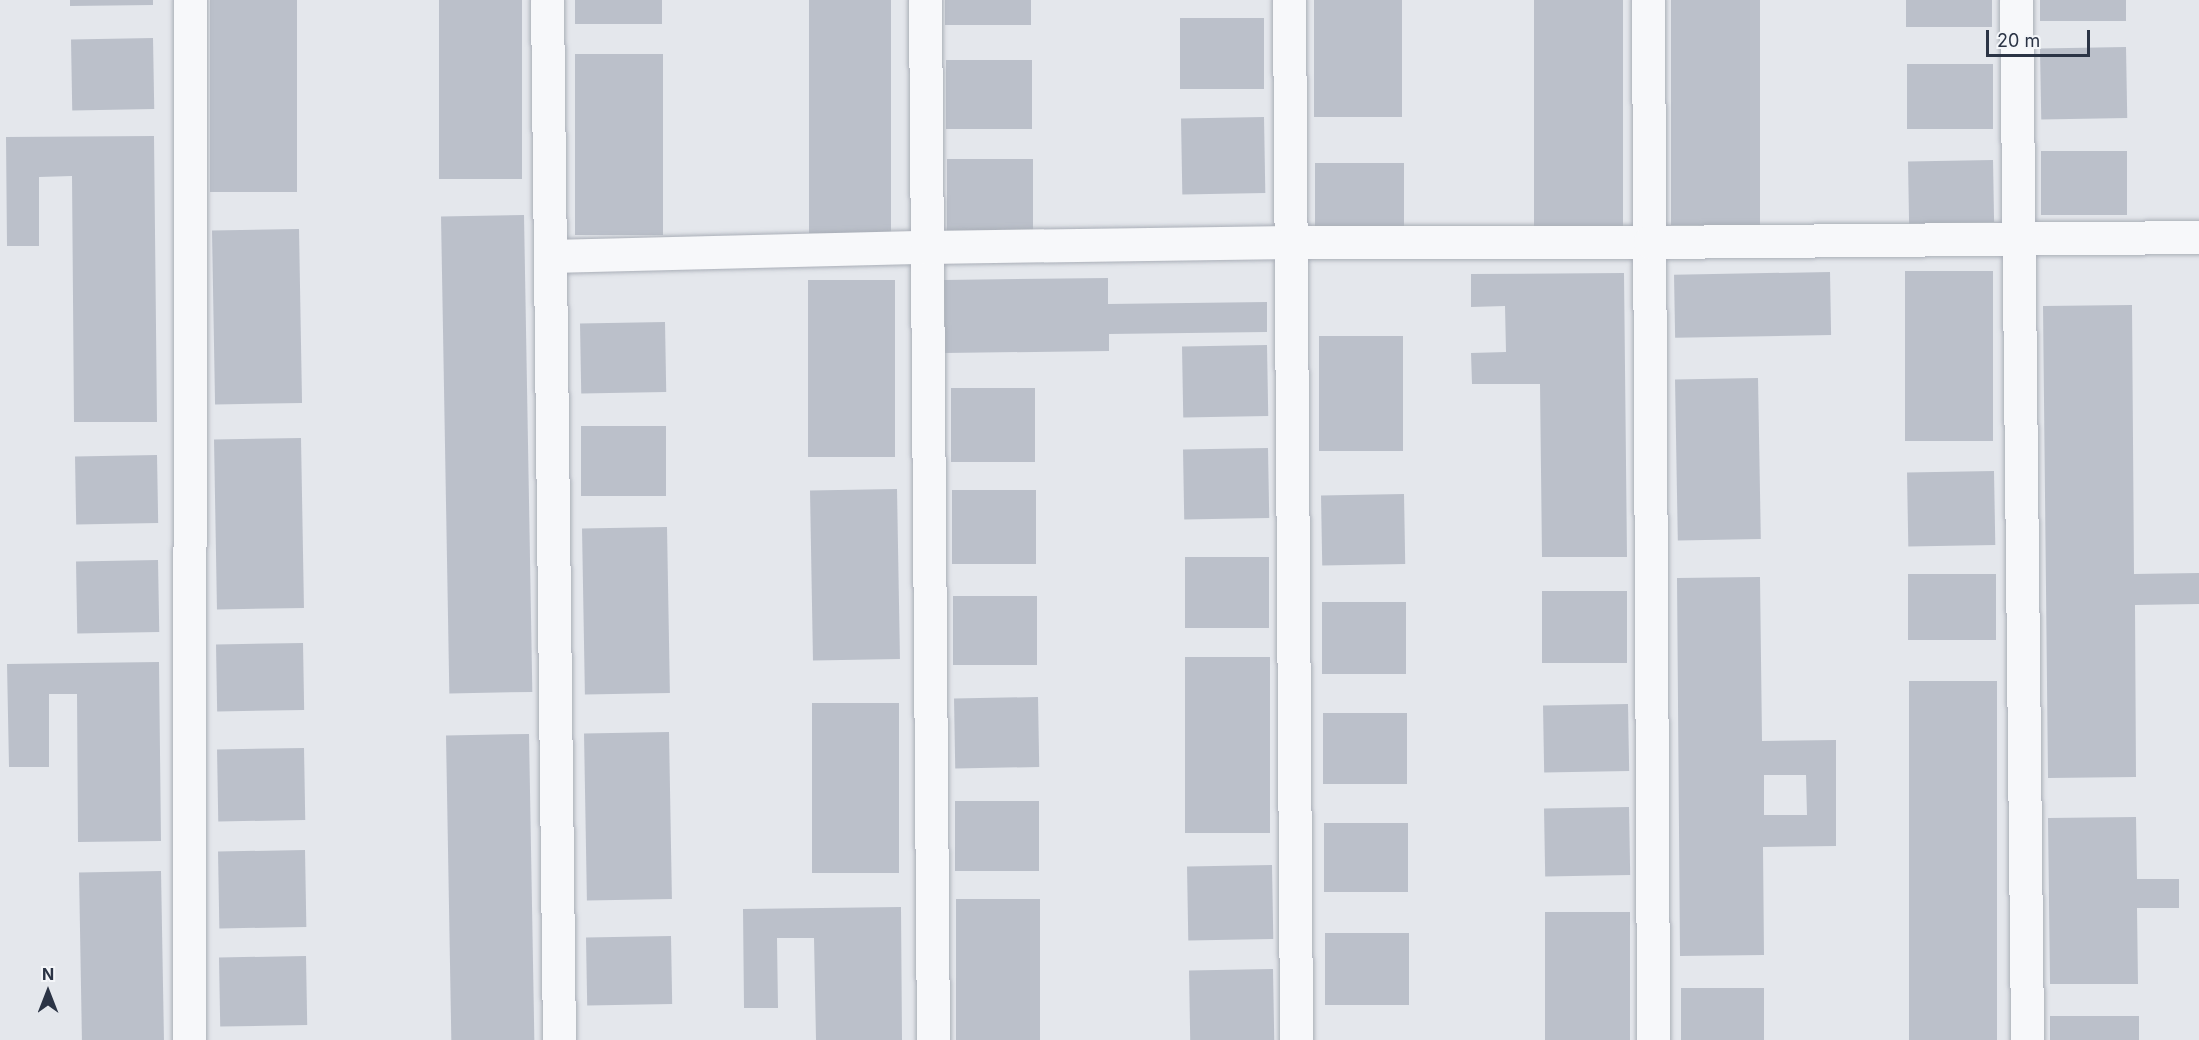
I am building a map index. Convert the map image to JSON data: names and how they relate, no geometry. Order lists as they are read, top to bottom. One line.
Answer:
{"scale_bar":"20 m","north":"top"}
